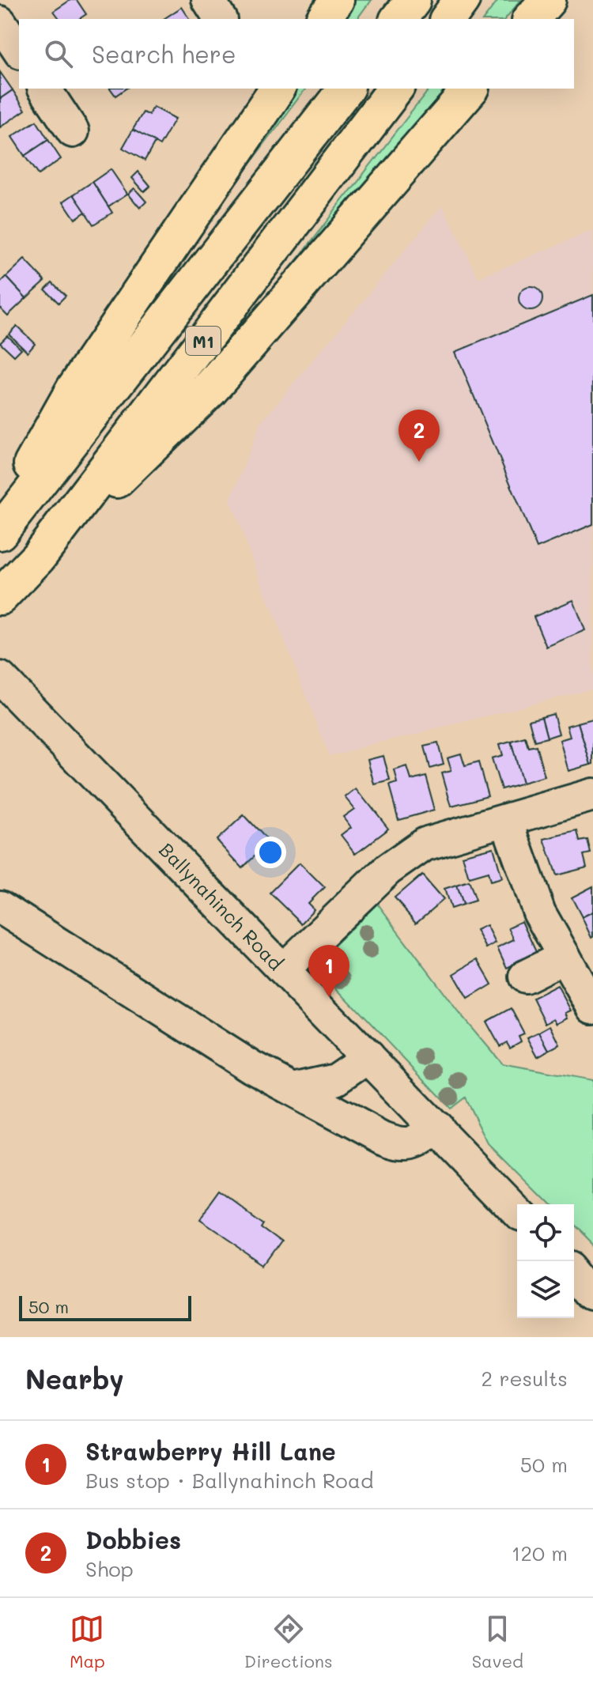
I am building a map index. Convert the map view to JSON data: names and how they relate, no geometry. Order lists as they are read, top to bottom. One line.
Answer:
{"streets":{"highway":["M1"],"street":["Ballynahinch Road"]},"scale_bar":"50 m","page":{"search":"Search here","pins":["2","1"],"scale":"50 m","heading":["Nearby","2 results"],"list":[{"mark":"1","name":"Strawberry Hill Lane","note":"Bus stop · Ballynahinch Road","value":"50 m"},{"mark":"2","name":"Dobbies","note":"Shop","value":"120 m"}],"nav":["Map","Directions","Saved"]}}
